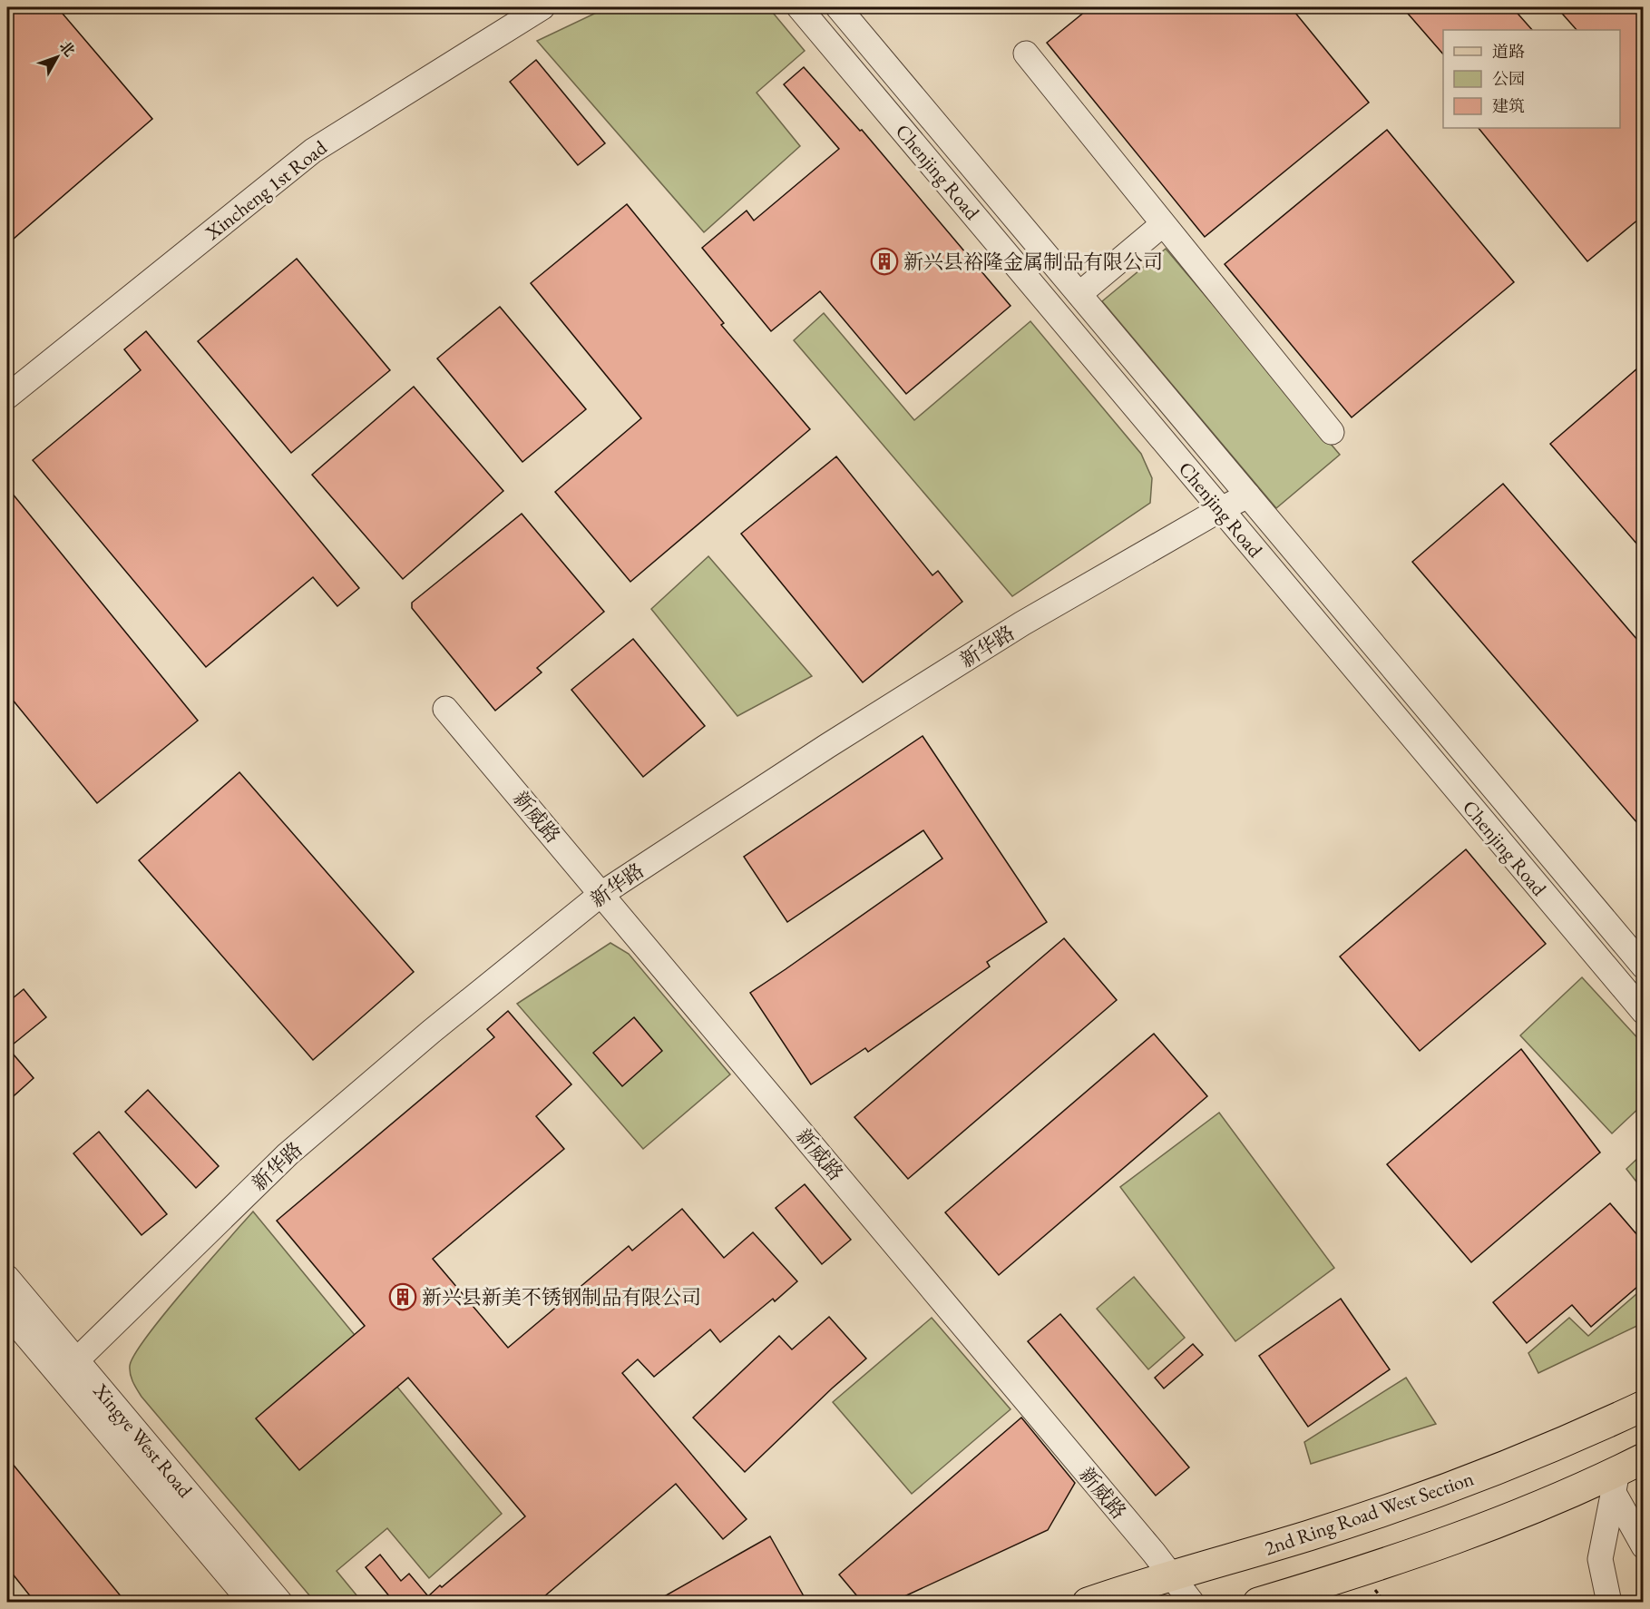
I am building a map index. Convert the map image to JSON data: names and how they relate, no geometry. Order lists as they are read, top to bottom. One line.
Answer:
{"streets":{"main road":["2nd Ring Road West Section"],"street":["Chenjing Road","Xincheng 1st Road","新华路","新威路","Xingye West Road"]},"crossings":[["Chenjing Road","新华路"],["新华路","新威路"],["新华路","Xingye West Road"],["新威路","2nd Ring Road West Section"]],"places":{"building":["新兴县裕隆金属制品有限公司","新兴县新美不锈钢制品有限公司"]},"legend":["道路","公园","建筑"],"north":"top right"}
